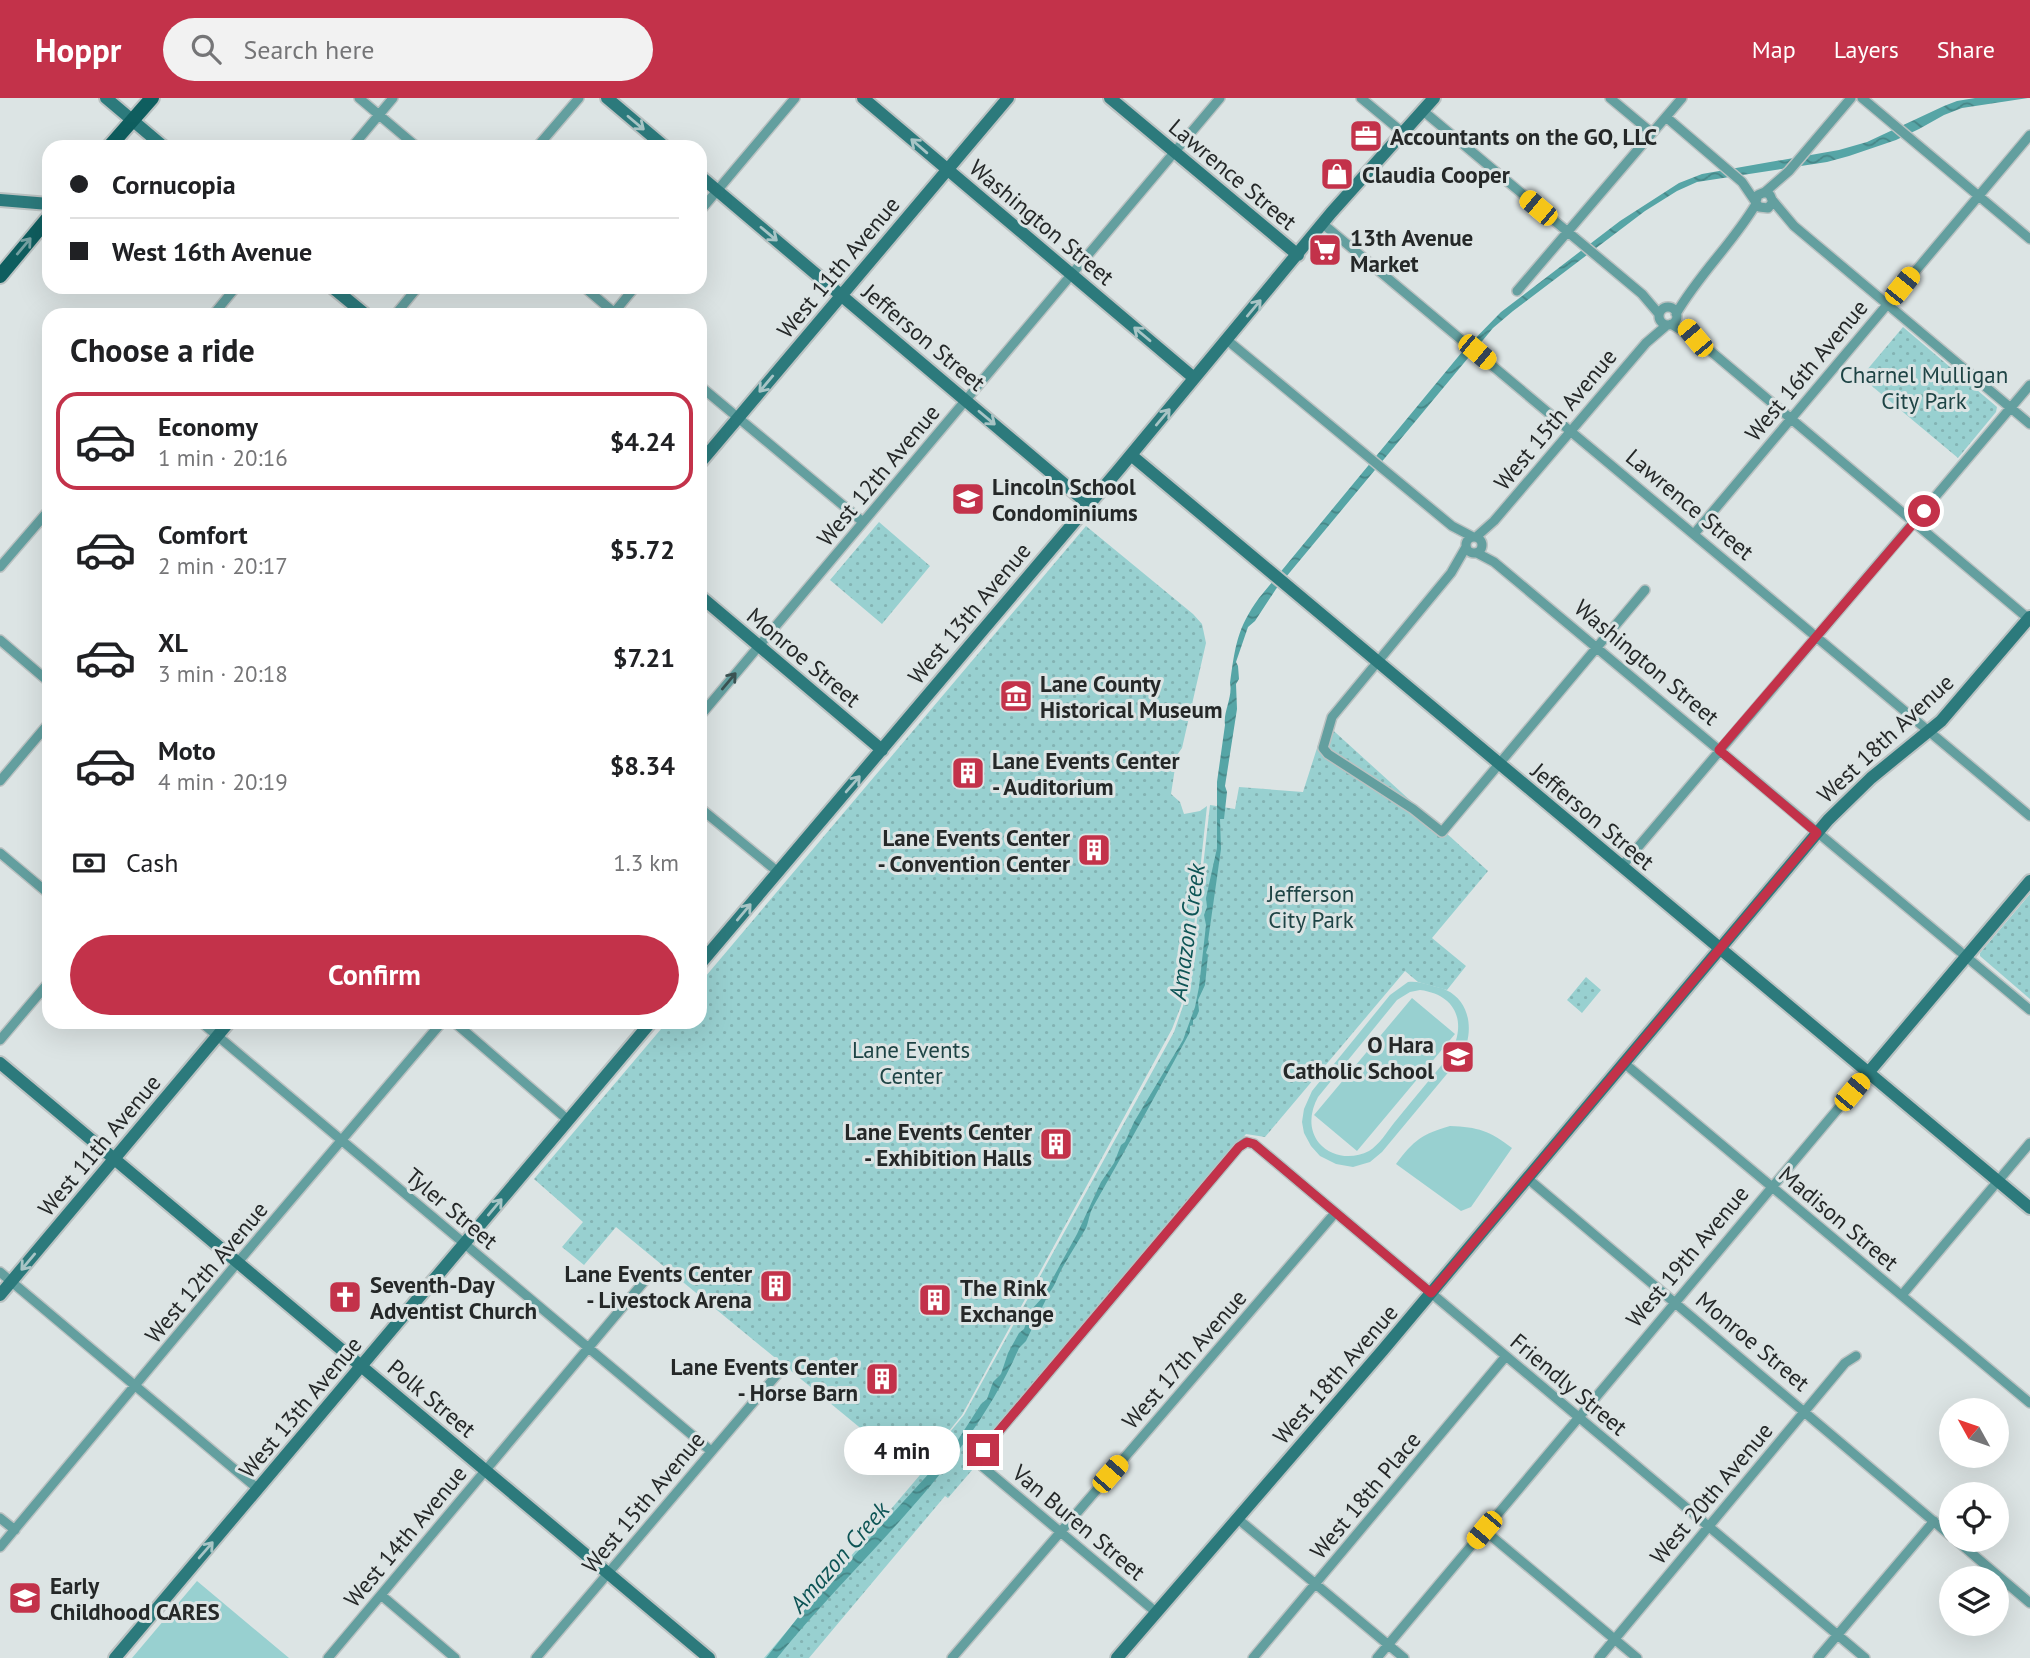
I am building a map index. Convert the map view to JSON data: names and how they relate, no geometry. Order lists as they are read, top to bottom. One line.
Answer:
{"streets":{"main road":["Lawrence Street","Washington Street","West 11th Avenue","Jefferson Street","West 13th Avenue","Monroe Street","West 18th Avenue","West 19th Avenue","Polk Street"],"street":["West 16th Avenue","West 15th Avenue","West 12th Avenue","Tyler Street","Madison Street","West 17th Avenue","Friendly Street","West 20th Avenue","West 18th Place","Van Buren Street","West 14th Avenue"]},"crossings":[["Lawrence Street","West 16th Avenue"],["Lawrence Street","West 15th Avenue"],["Lawrence Street","West 12th Avenue"],["Lawrence Street","West 13th Avenue"],["Lawrence Street","West 18th Avenue"],["Washington Street","West 11th Avenue"],["Washington Street","West 15th Avenue"],["Washington Street","West 12th Avenue"],["Washington Street","West 13th Avenue"],["Washington Street","West 18th Avenue"],["Washington Street","West 19th Avenue"],["West 11th Avenue","Jefferson Street"],["West 11th Avenue","Tyler Street"],["West 11th Avenue","Polk Street"],["Jefferson Street","West 15th Avenue"],["Jefferson Street","West 12th Avenue"],["Jefferson Street","West 13th Avenue"],["Jefferson Street","West 18th Avenue"],["Jefferson Street","West 19th Avenue"],["West 15th Avenue","Tyler Street"],["West 15th Avenue","Polk Street"],["West 12th Avenue","Monroe Street"],["West 12th Avenue","Tyler Street"],["West 12th Avenue","Polk Street"],["West 13th Avenue","Monroe Street"],["West 13th Avenue","Tyler Street"],["West 13th Avenue","Polk Street"],["Monroe Street","West 18th Avenue"],["Monroe Street","West 19th Avenue"],["Monroe Street","West 20th Avenue"],["West 18th Avenue","Madison Street"],["West 18th Avenue","Friendly Street"],["West 18th Avenue","Van Buren Street"],["Tyler Street","West 14th Avenue"],["Madison Street","West 19th Avenue"],["West 19th Avenue","Friendly Street"],["West 17th Avenue","Friendly Street"],["West 17th Avenue","Van Buren Street"],["Friendly Street","West 20th Avenue"],["Friendly Street","West 18th Place"],["Friendly Street","Van Buren Street"],["Polk Street","West 14th Avenue"]],"one_way":["West 11th Avenue","West 13th Avenue"],"water":["Amazon Creek"],"parks":["Charnel Mulligan City Park","Jefferson City Park","Lane Events Center"],"places":{"office":["Accountants on the GO, LLC"],"shop":["Claudia Cooper"],"supermarket":["13th Avenue Market"],"school or university":["Lincoln School Condominiums","O Hara Catholic School","Early Childhood CARES"],"museum":["Lane County Historical Museum"],"building":["Lane Events Center - Auditorium","Lane Events Center - Convention Center","Lane Events Center - Exhibition Halls","Lane Events Center - Livestock Arena","The Rink Exchange","Lane Events Center - Horse Barn"],"church":["Seventh-Day Adventist Church"]},"north":"top left","page":{"header":"Hoppr","search":"Search here","nav":["Map","Layers","Share"],"banner":["Cornucopia","West 16th Avenue"],"heading":"Choose a ride","list":[{"name":"Economy","note":"1 min · 20:16","value":"$4.24"},{"name":"Comfort","note":"2 min · 20:17","value":"$5.72"},{"name":"XL","note":"3 min · 20:18","value":"$7.21"},{"name":"Moto","note":"4 min · 20:19","value":"$8.34"}],"pay":["Cash","1.3 km"],"buttons":"Confirm","bubble":"4 min"}}
